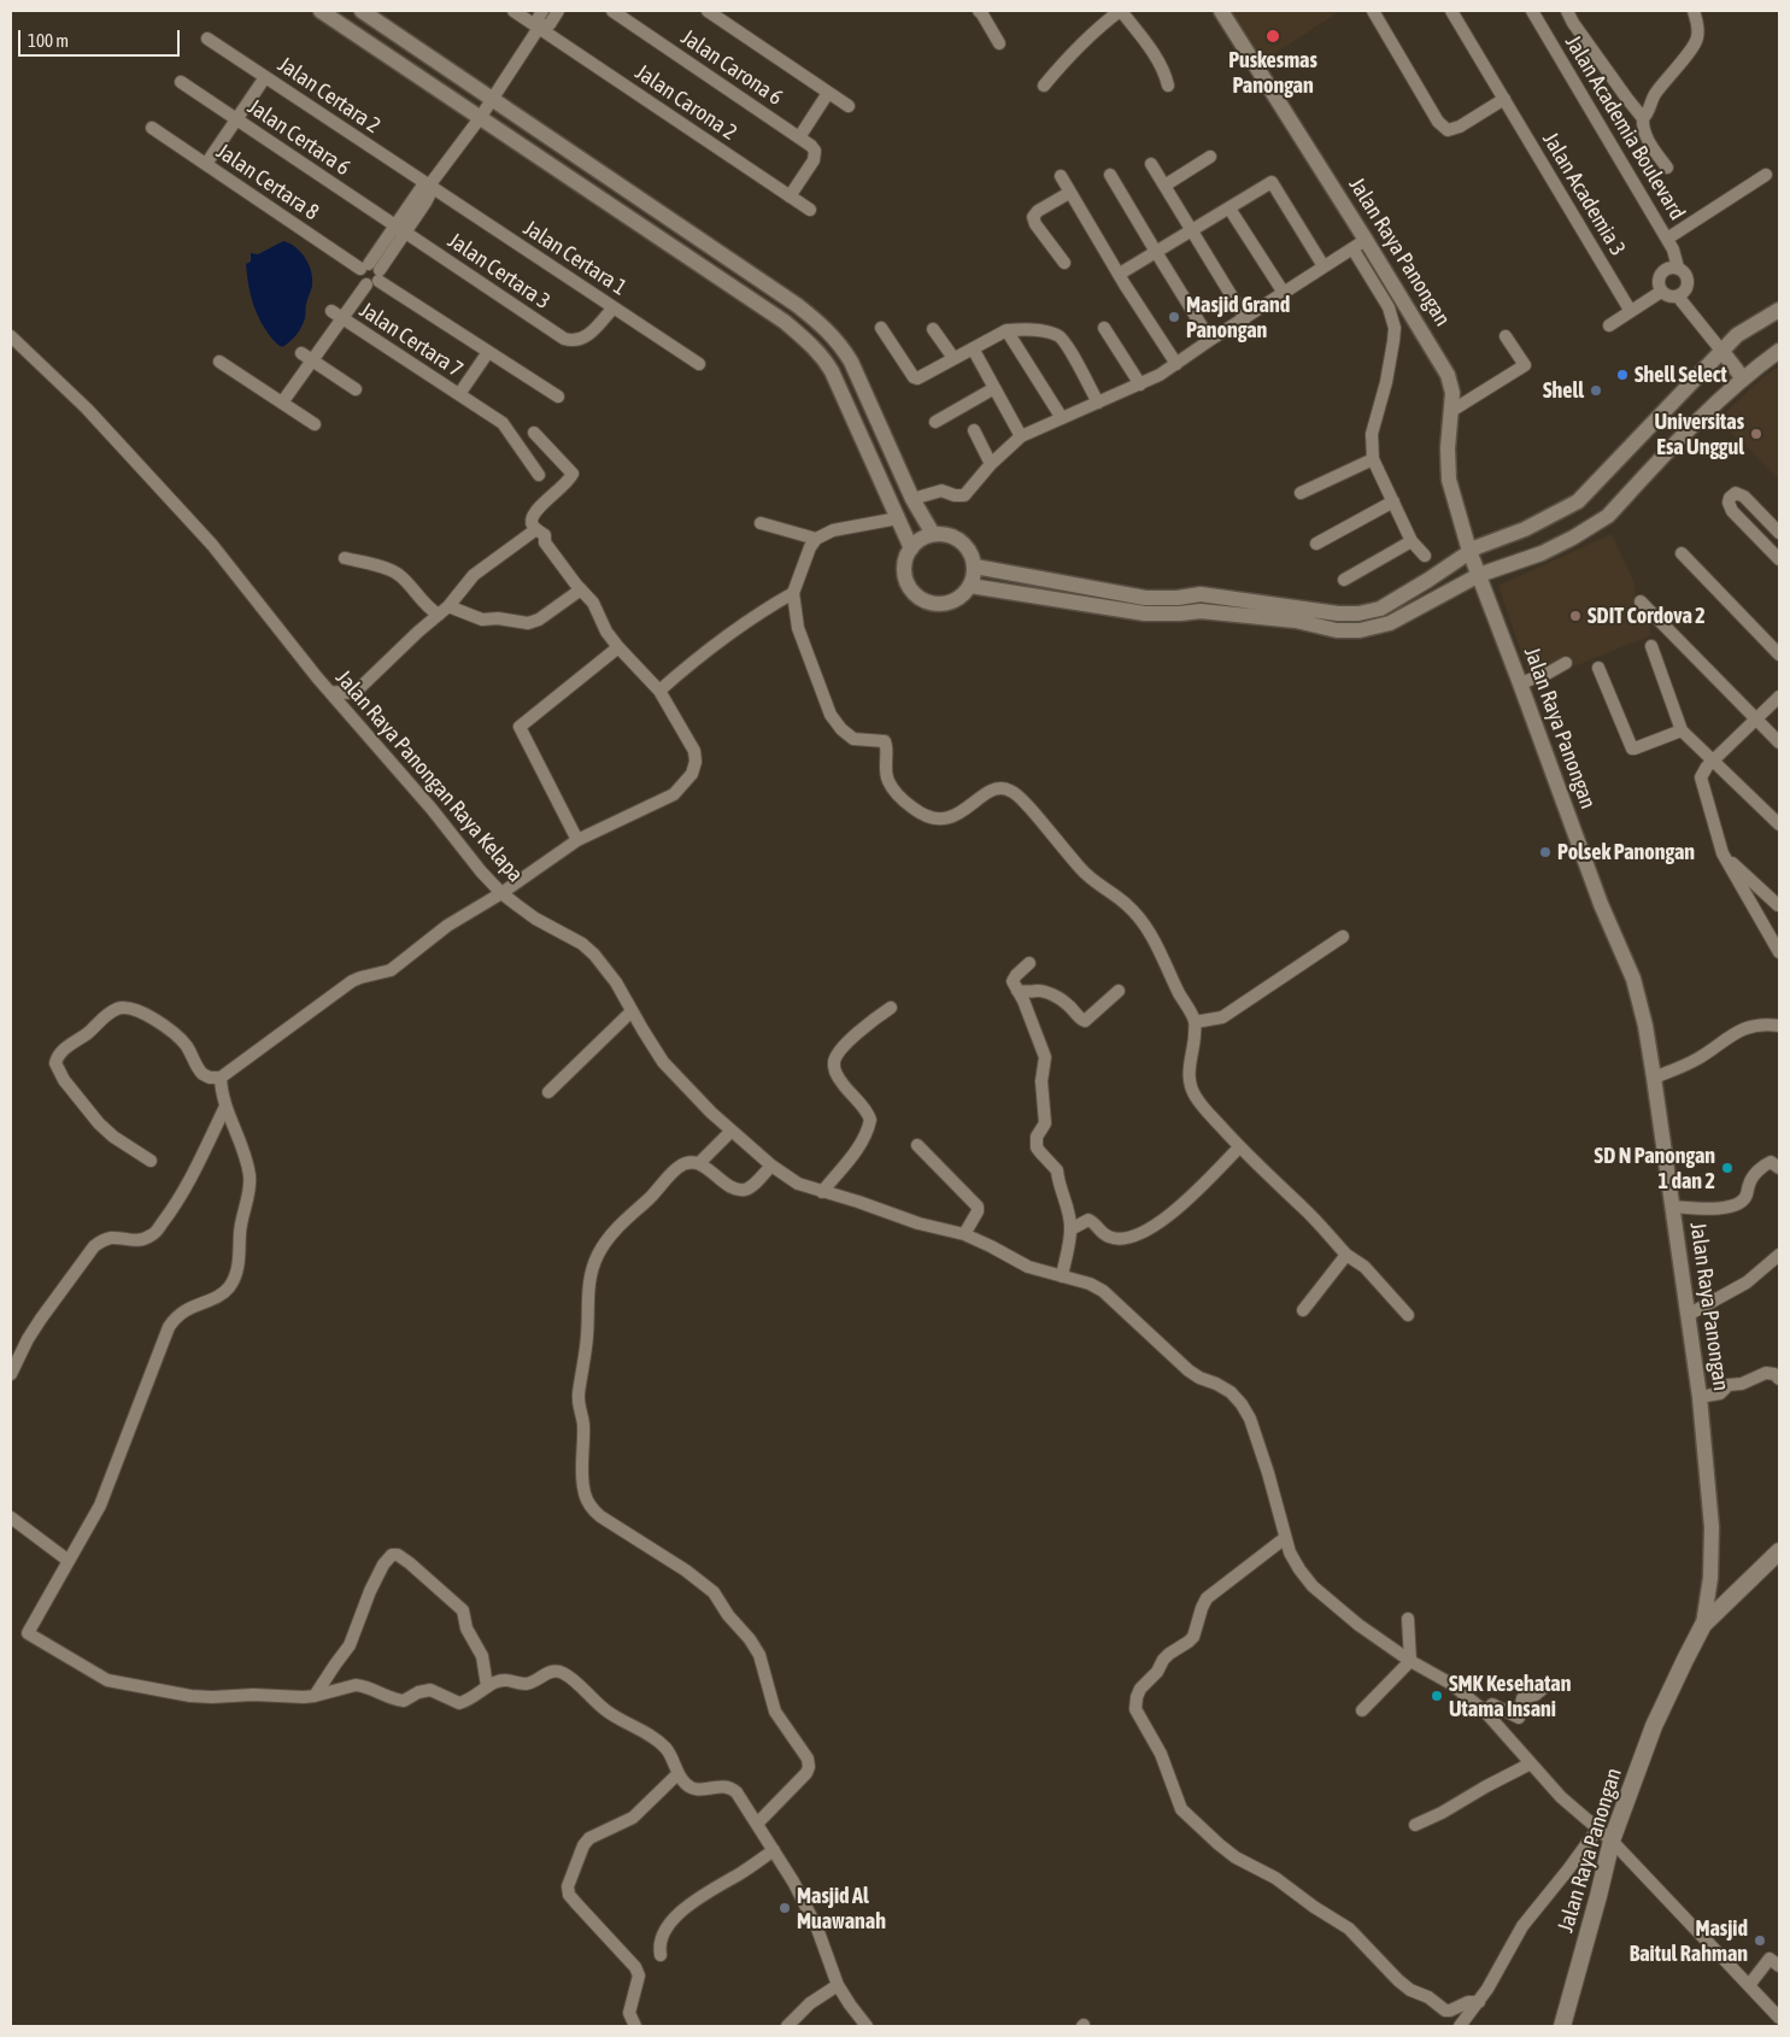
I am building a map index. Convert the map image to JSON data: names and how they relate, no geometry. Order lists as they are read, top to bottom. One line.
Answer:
{"streets":{"main road":["Jalan Raya Panongan"],"street":["Jalan Carona 6","Jalan Certara 2","Jalan Carona 2","Jalan Academia Boulevard","Jalan Certara 6","Jalan Certara 8","Jalan Academia 3","Jalan Certara 1","Jalan Certara 3","Jalan Certara 7","Jalan Raya Panongan Raya Kelapa"]},"crossings":[["Jalan Certara 2","Jalan Certara 1"],["Jalan Certara 6","Jalan Certara 3"],["Jalan Raya Panongan","Jalan Raya Panongan Raya Kelapa"],["Jalan Certara 1","Jalan Certara 3"]],"places":["Puskesmas Panongan","Masjid Grand Panongan","Shell Select","Shell","Universitas Esa Unggul","SDIT Cordova 2","Polsek Panongan","SD N Panongan 1 dan 2","SMK Kesehatan Utama Insani","Masjid Al Muawanah","Masjid Baitul Rahman"],"scale_bar":"100 m"}
